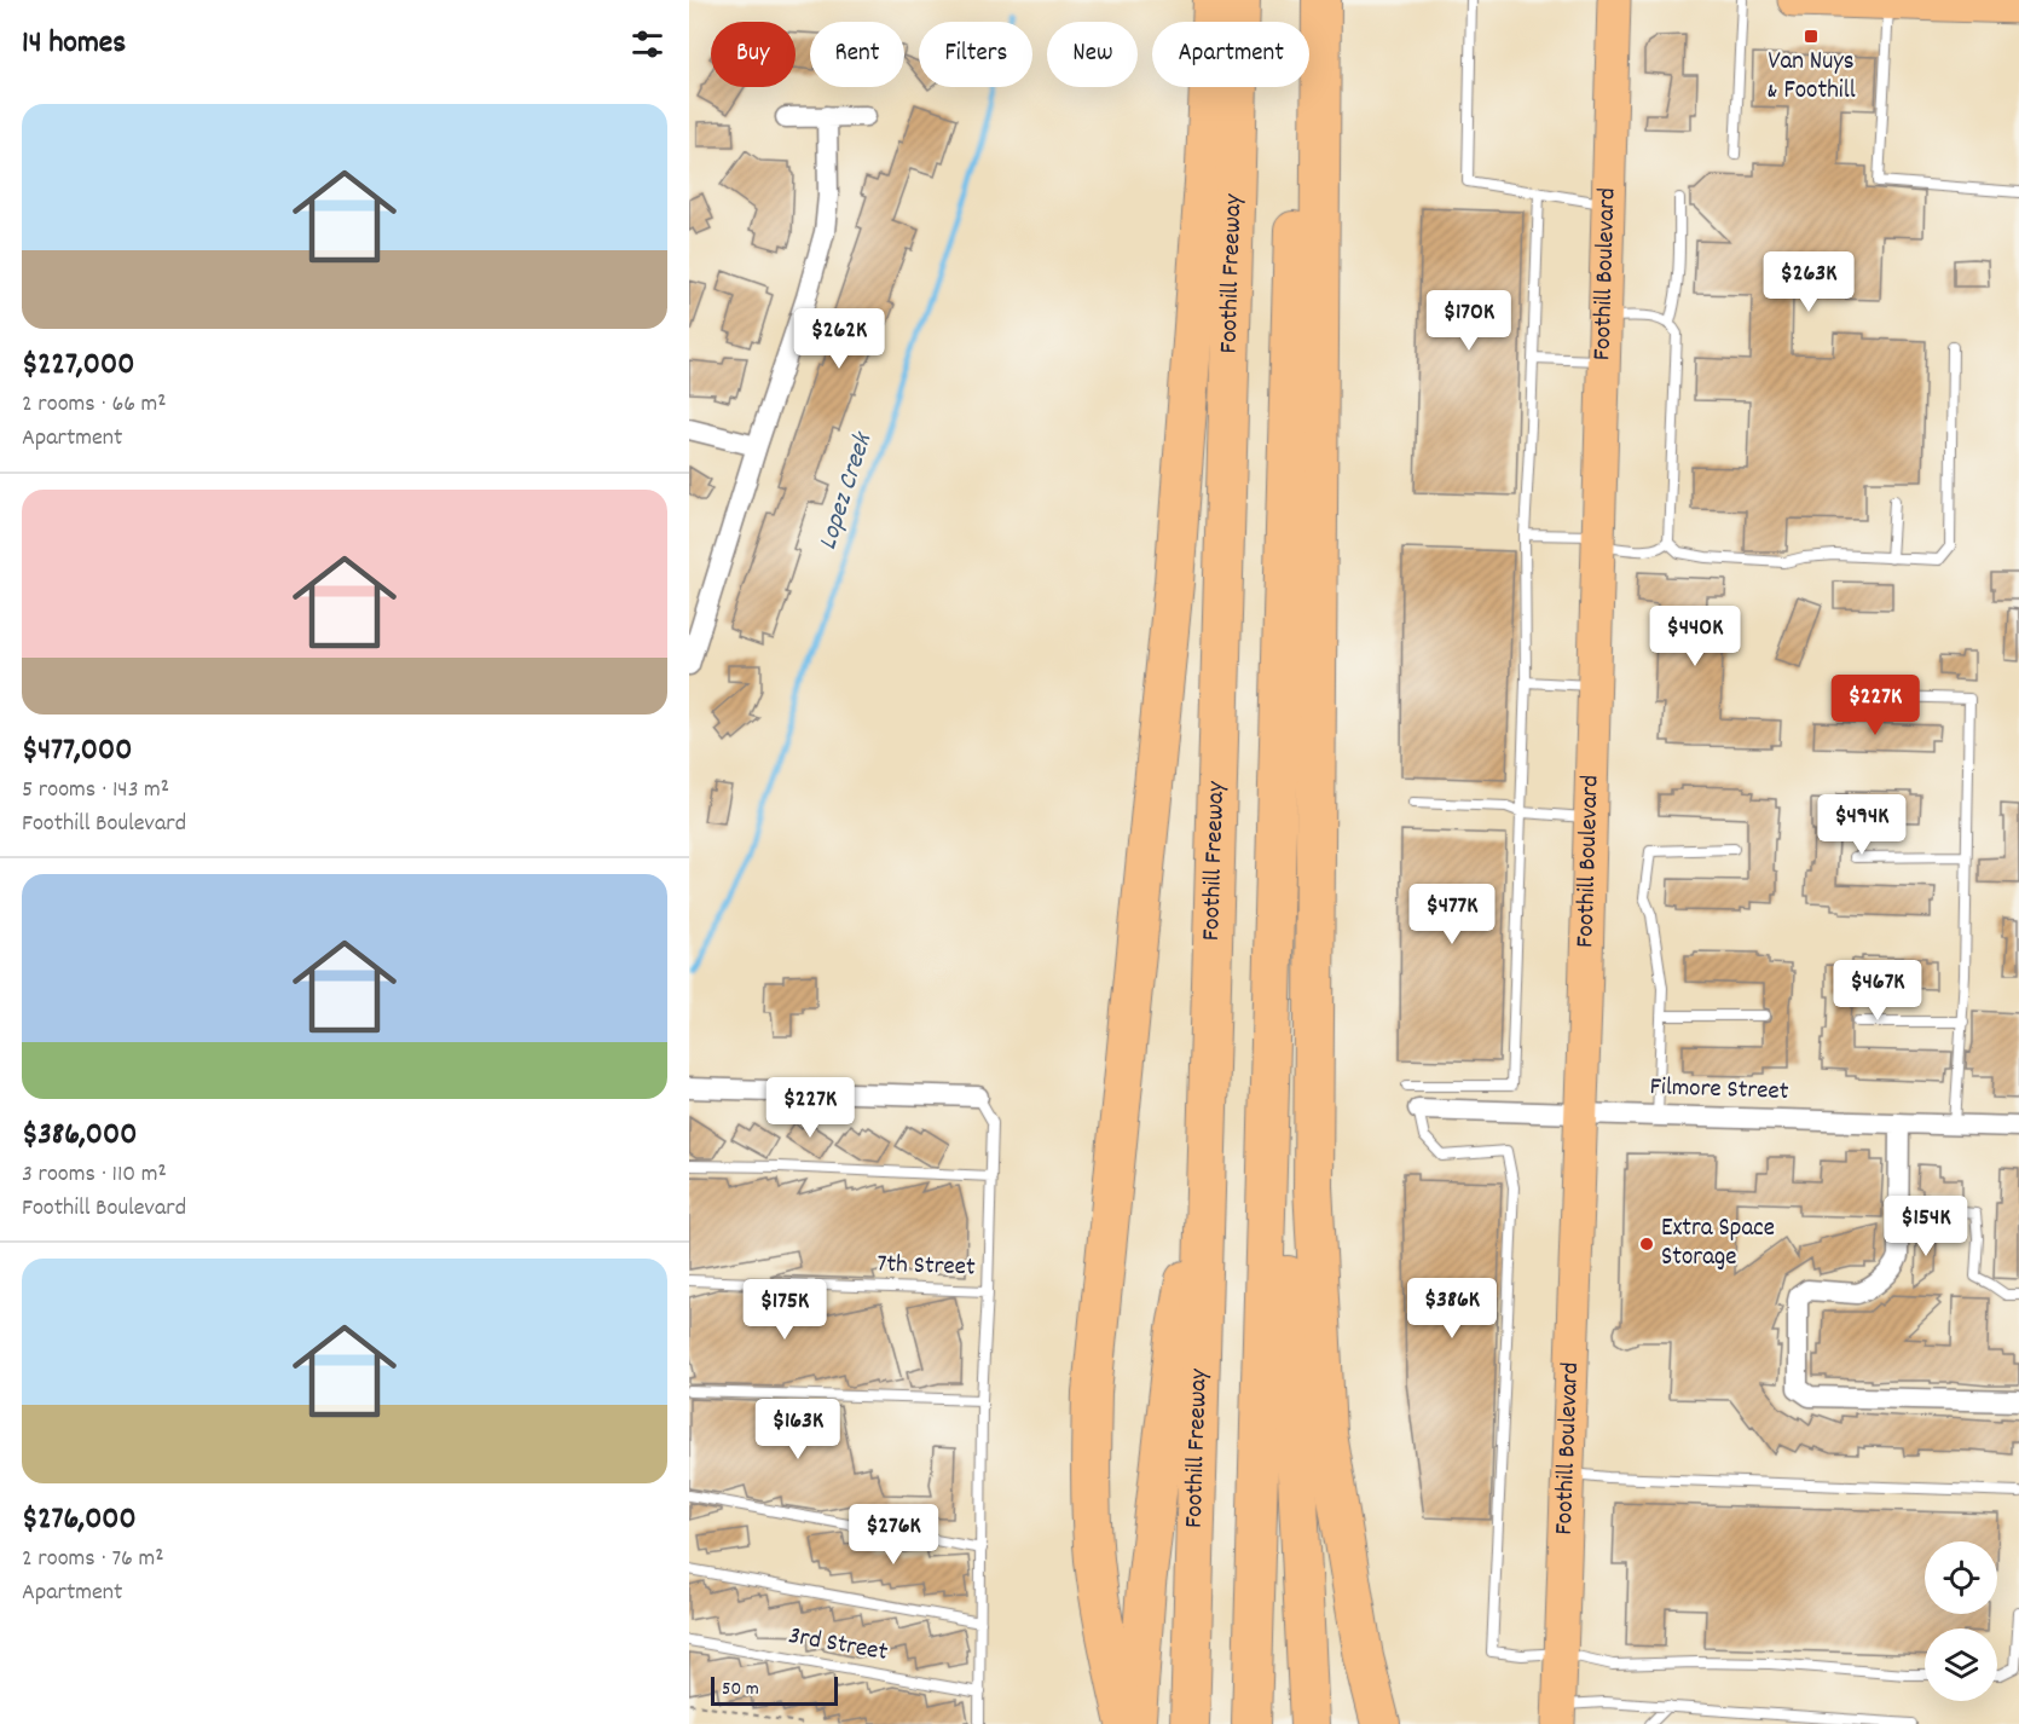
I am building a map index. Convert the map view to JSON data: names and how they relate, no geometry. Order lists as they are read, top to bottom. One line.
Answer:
{"streets":{"highway":["Foothill Freeway"],"main road":["Foothill Boulevard"],"street":["Filmore Street"],"lane":["7th Street","3rd Street"]},"crossings":[["Foothill Boulevard","Filmore Street"]],"water":["Lopez Creek"],"places":{"transit":["Van Nuys & Foothill"],"other":["Extra Space Storage"]},"scale_bar":"50 m","page":{"heading":"14 homes","chip":["Buy","Rent","Filters","New","Apartment"],"list":[{"name":"$227,000","note":"2 rooms · 66 m² · Apartment"},{"name":"$477,000","note":"5 rooms · 143 m² · Foothill Boulevard"},{"name":"$386,000","note":"3 rooms · 110 m² · Foothill Boulevard"},{"name":"$276,000","note":"2 rooms · 76 m² · Apartment"}],"price":["$263K","$170K","$262K","$440K","$227K","$494K","$477K","$467K","$227K","$154K","$386K","$175K","$163K","$276K"],"scale":"50 m"}}
